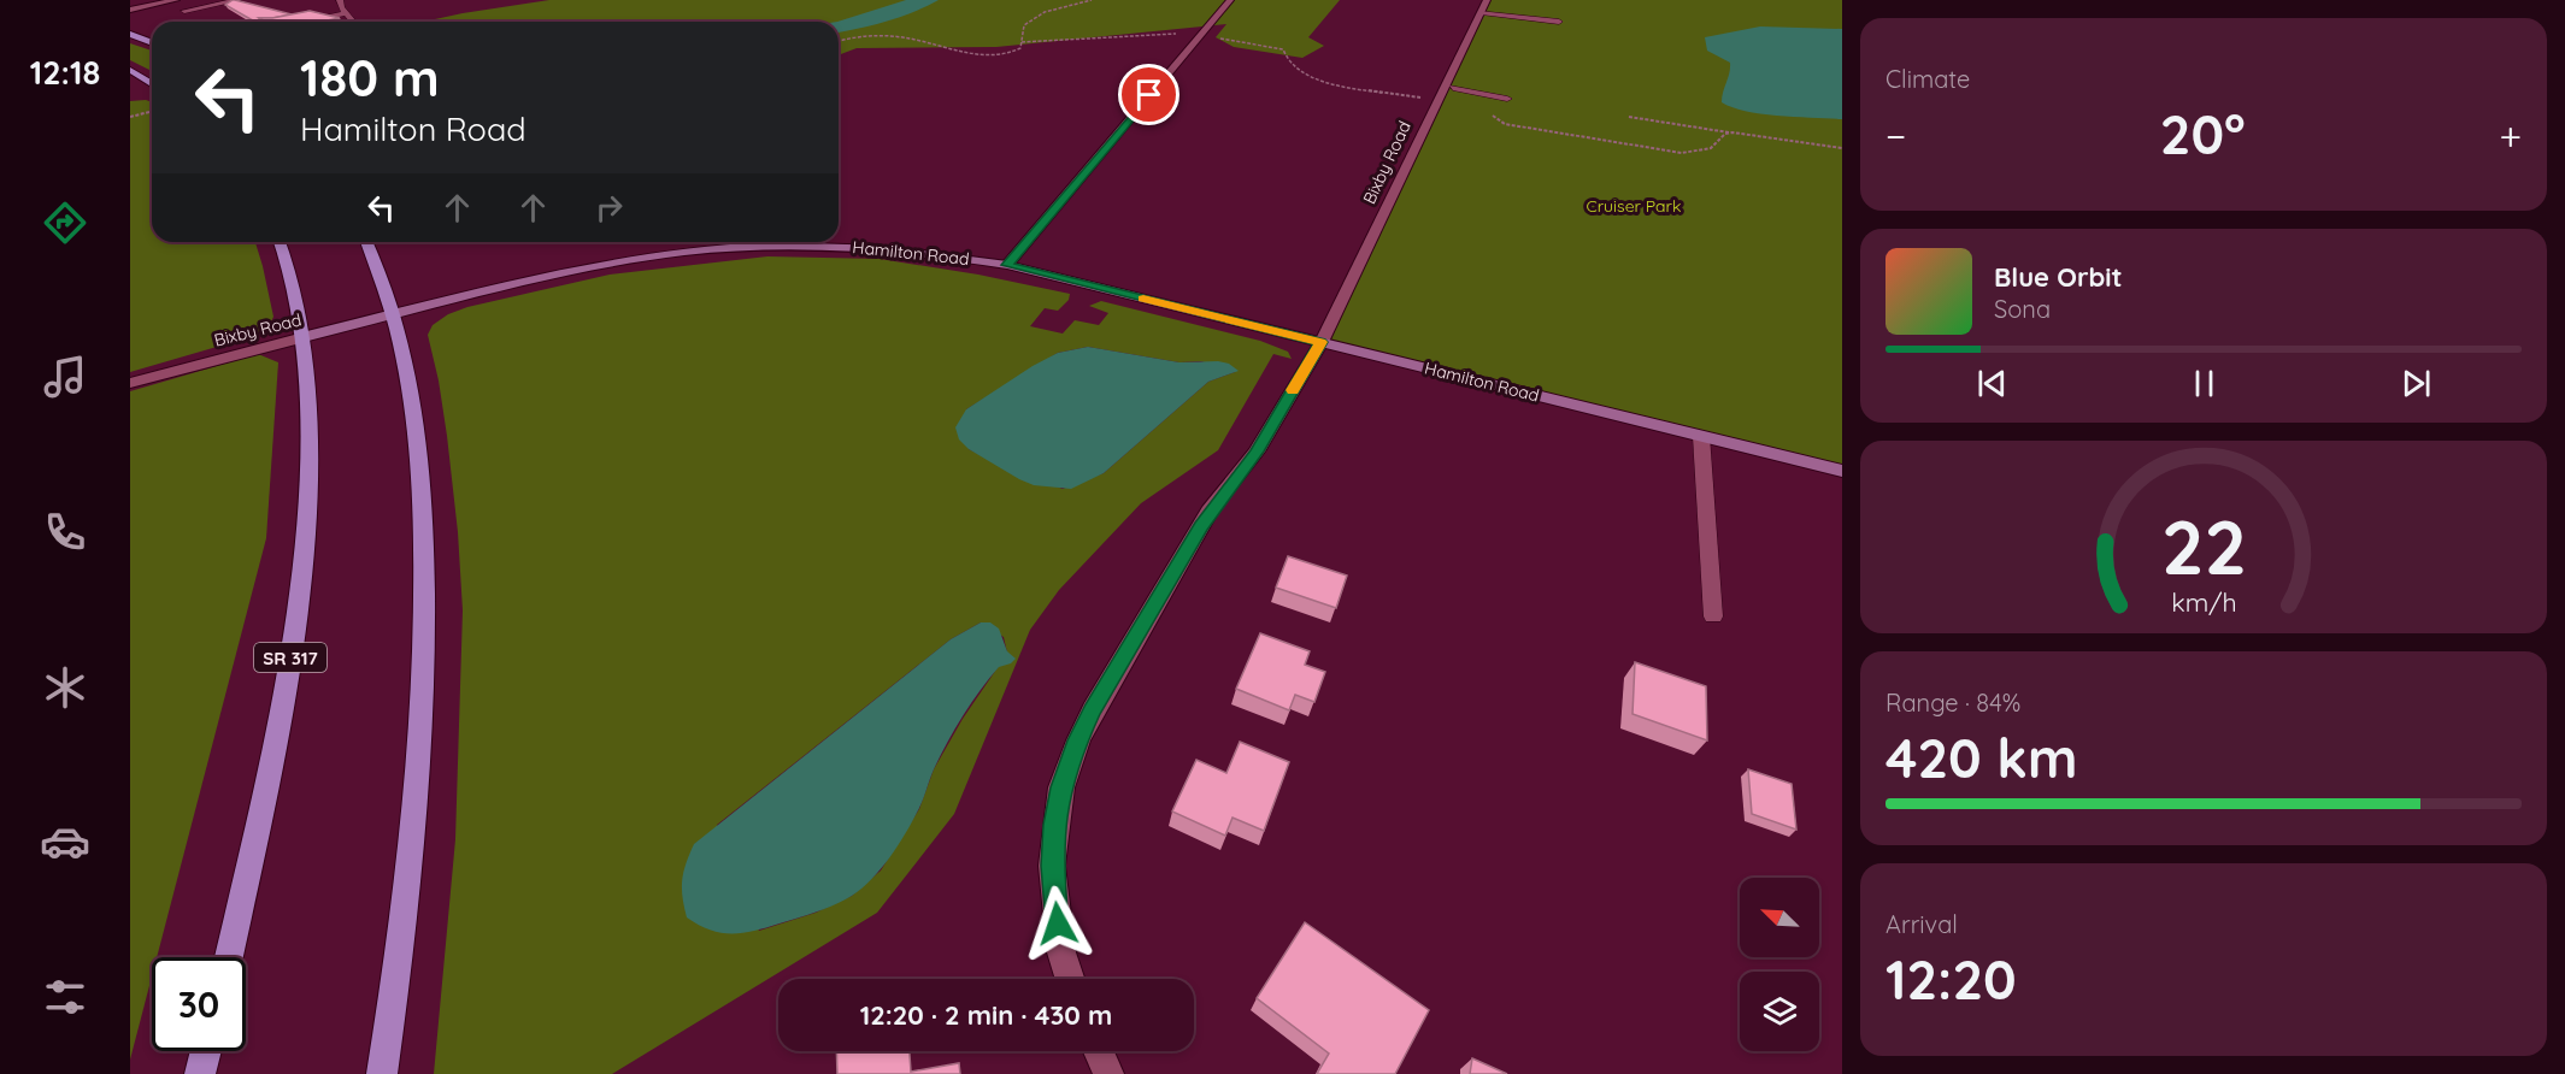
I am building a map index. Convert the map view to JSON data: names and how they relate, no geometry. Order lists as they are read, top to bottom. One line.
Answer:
{"streets":{"main road":["Bixby Road","Hamilton Road","SR 317"]},"crossings":[["Bixby Road","Hamilton Road"],["Bixby Road","SR 317"]],"parks":["Cruiser Park"],"north":"top left","page":{"tabs":"12:18","tile":["Climate",["Range · 84%","420 km"],["Arrival","12:20"]],"turn":["180 m","Hamilton Road"],"heat":["−","20°","+"],"song":["Blue Orbit","Sona"],"limit":"30","trip":"12:20 · 2 min · 430 m","gauge":["22","km/h"]}}
